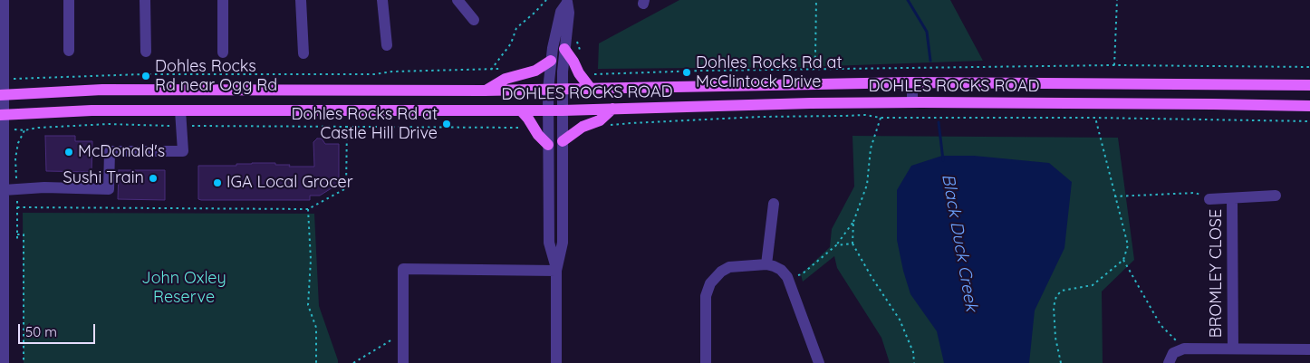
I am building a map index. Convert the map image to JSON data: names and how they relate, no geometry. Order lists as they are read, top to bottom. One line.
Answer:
{"streets":{"main road":["DOHLES ROCKS ROAD"],"street":["BROMLEY CLOSE"]},"water":["Black Duck Creek"],"parks":["John Oxley Reserve"],"places":["Dohles Rocks Rd at McClintock Drive","Dohles Rocks Rd near Ogg Rd","Dohles Rocks Rd at Castle Hill Drive","McDonald's","Sushi Train","IGA Local Grocer"],"scale_bar":"50 m"}
